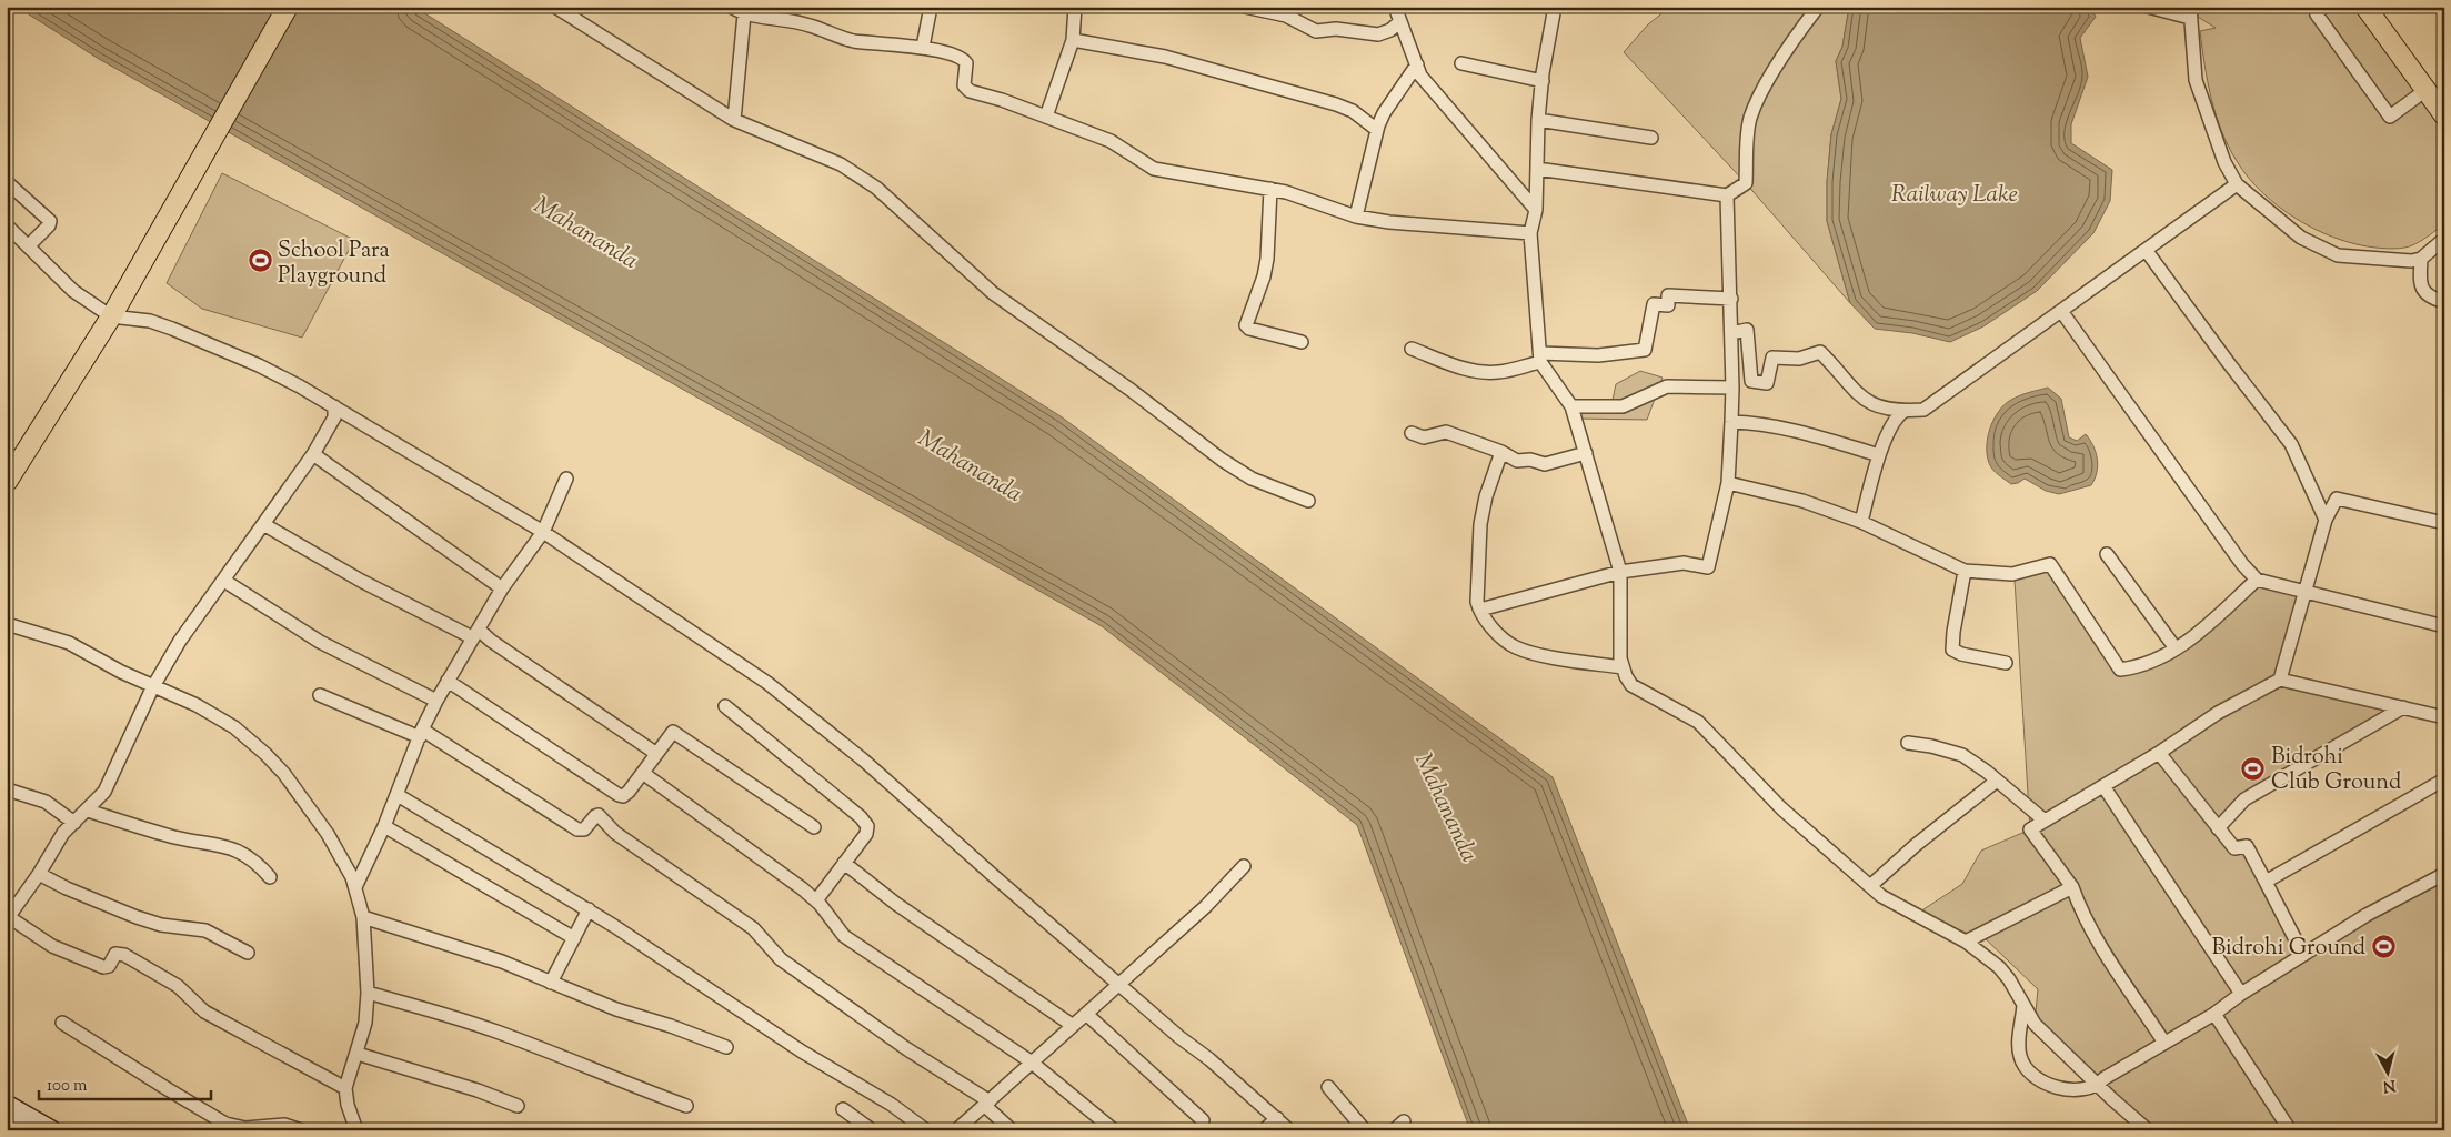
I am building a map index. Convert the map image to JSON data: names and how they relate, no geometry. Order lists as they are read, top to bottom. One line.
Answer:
{"water":["Railway Lake","Mahananda"],"places":{"sports":["School Para Playground","Bidrohi Club Ground","Bidrohi Ground"]},"scale_bar":"100 m","north":"bottom"}
